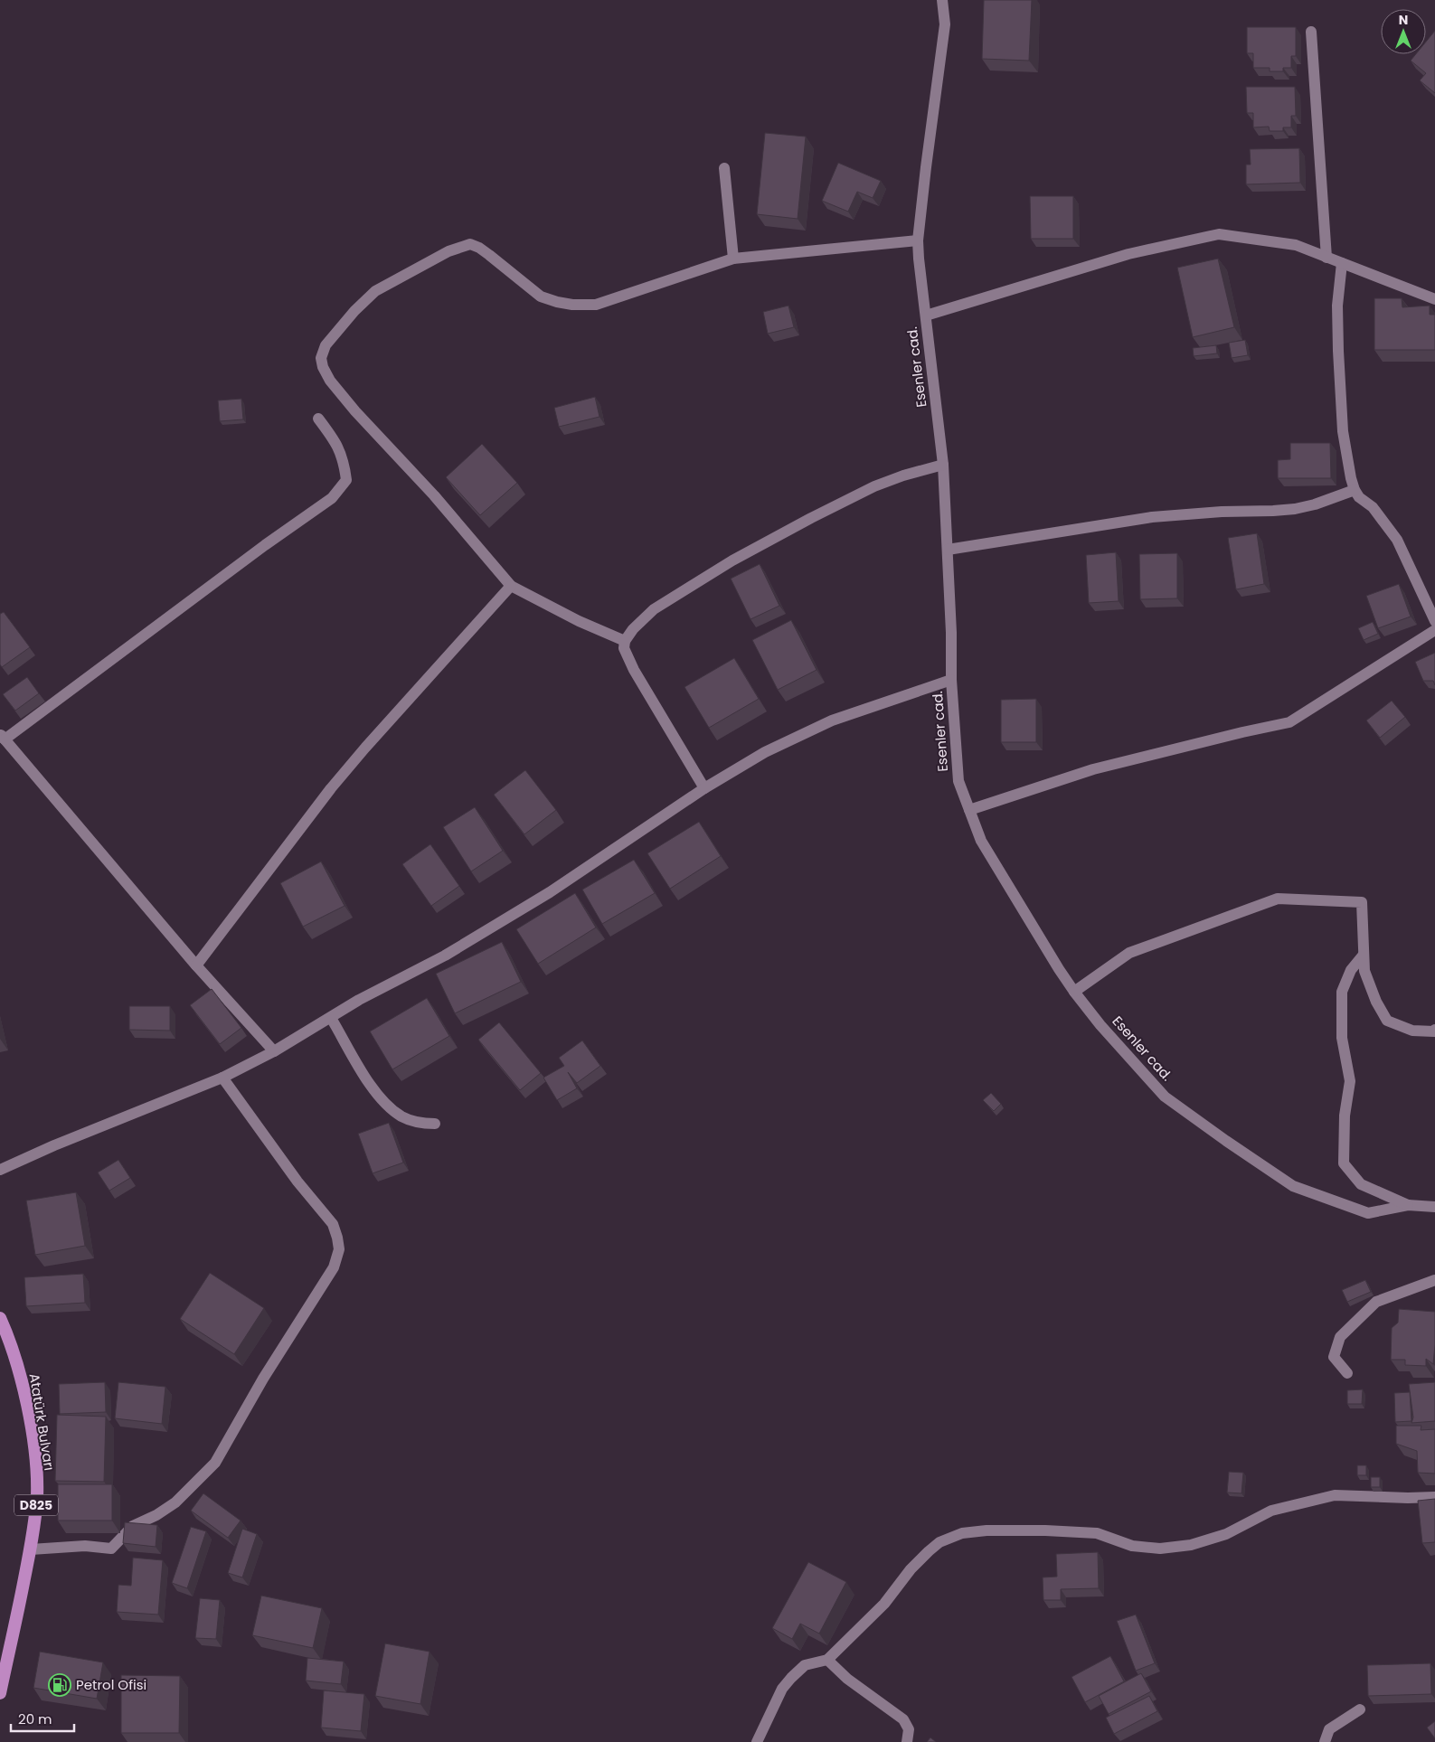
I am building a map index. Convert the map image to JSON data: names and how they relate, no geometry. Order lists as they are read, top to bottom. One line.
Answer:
{"streets":{"highway":["Atatürk Bulvarı","D825"],"street":["Esenler cad."]},"places":{"fuel station":["Petrol Ofisi"]},"scale_bar":"20 m","north":"top"}
